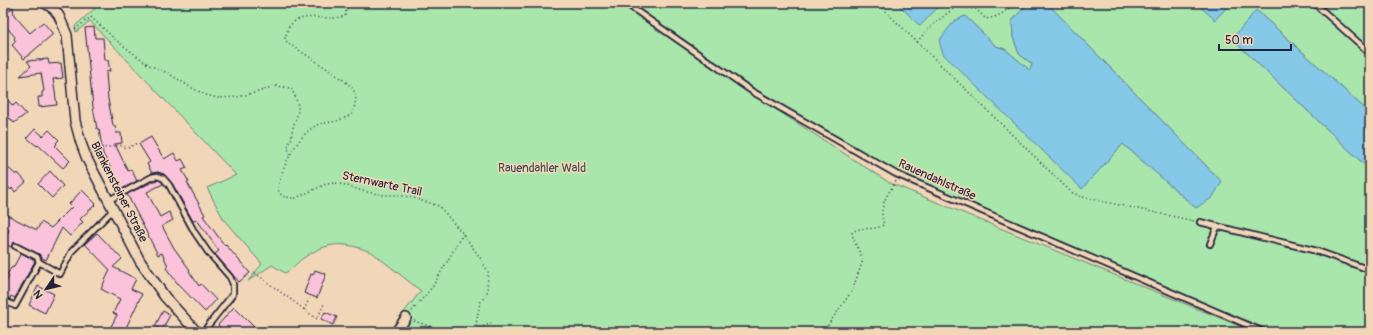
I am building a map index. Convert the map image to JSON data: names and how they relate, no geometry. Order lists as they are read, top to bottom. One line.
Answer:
{"streets":{"street":["Blankensteiner Straße"],"lane":["Rauendahlstraße"],"path":["Sternwarte Trail"]},"parks":["Rauendahler Wald"],"scale_bar":"50 m","north":"bottom left"}
